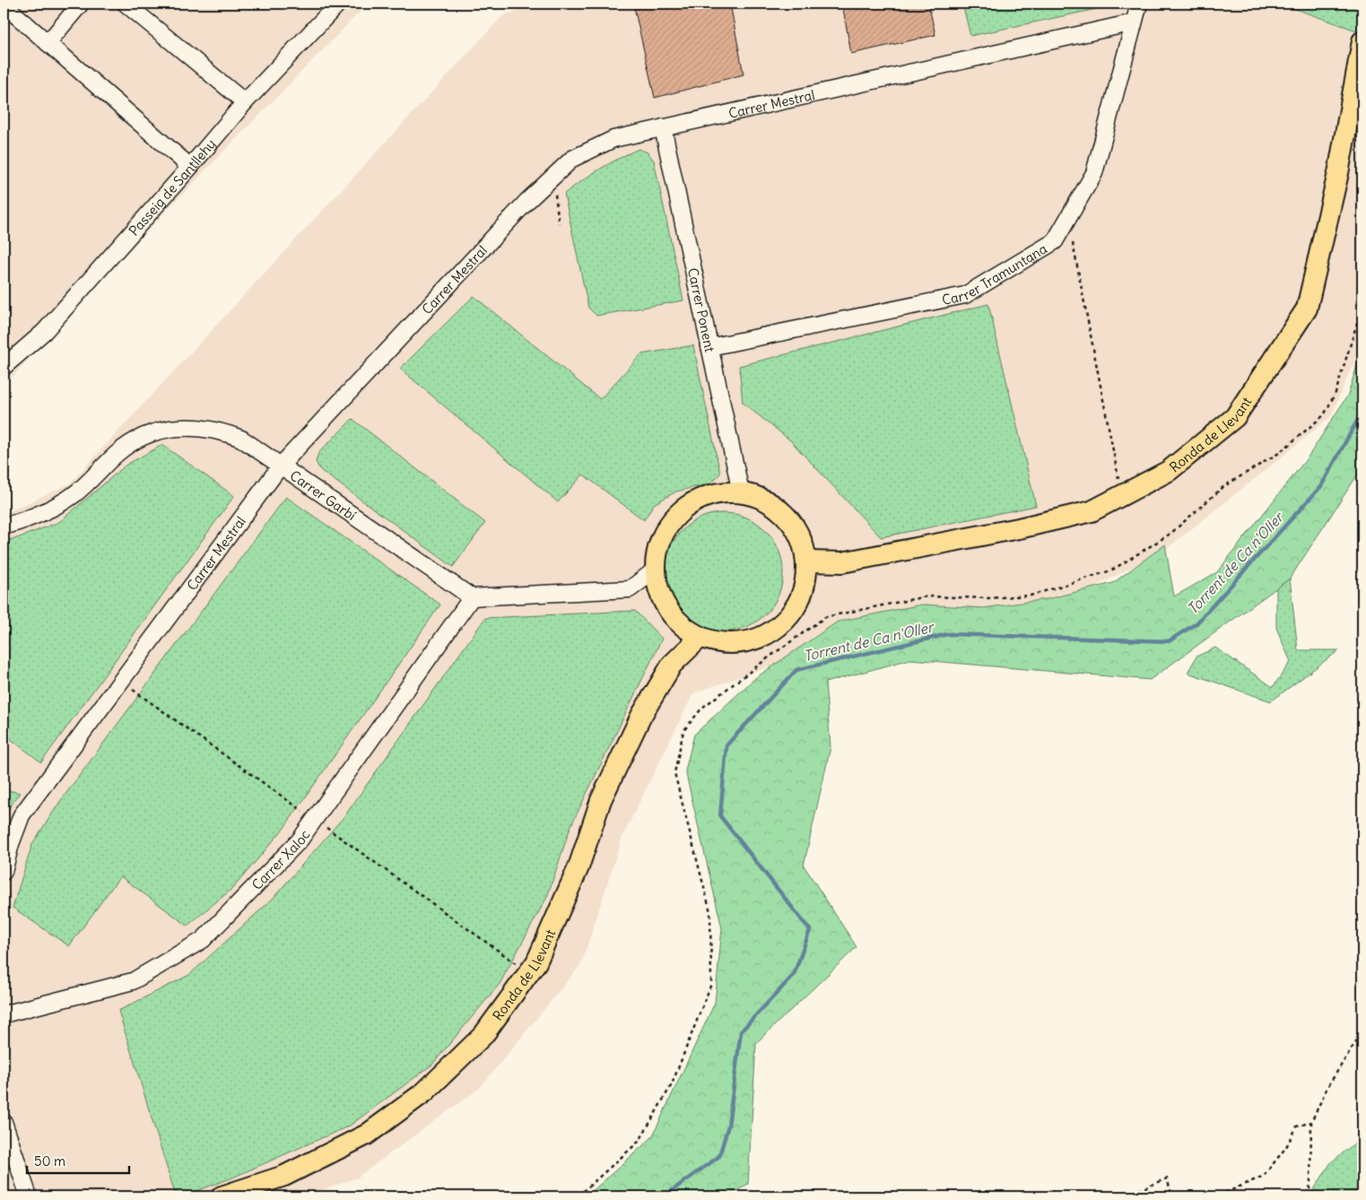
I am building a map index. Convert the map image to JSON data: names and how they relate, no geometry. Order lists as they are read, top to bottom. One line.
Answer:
{"streets":{"main road":["Ronda de Llevant"],"street":["Carrer Mestral","Passeig de Santllehy","Carrer Tramuntana","Carrer Ponent","Carrer Garbí","Carrer Xaloc"]},"crossings":[["Carrer Mestral","Carrer Tramuntana"],["Carrer Mestral","Carrer Ponent"],["Carrer Mestral","Carrer Garbí"],["Carrer Tramuntana","Carrer Ponent"],["Carrer Ponent","Ronda de Llevant"],["Carrer Garbí","Carrer Xaloc"]],"water":["Torrent de Ca n'Oller"],"scale_bar":"50 m"}
